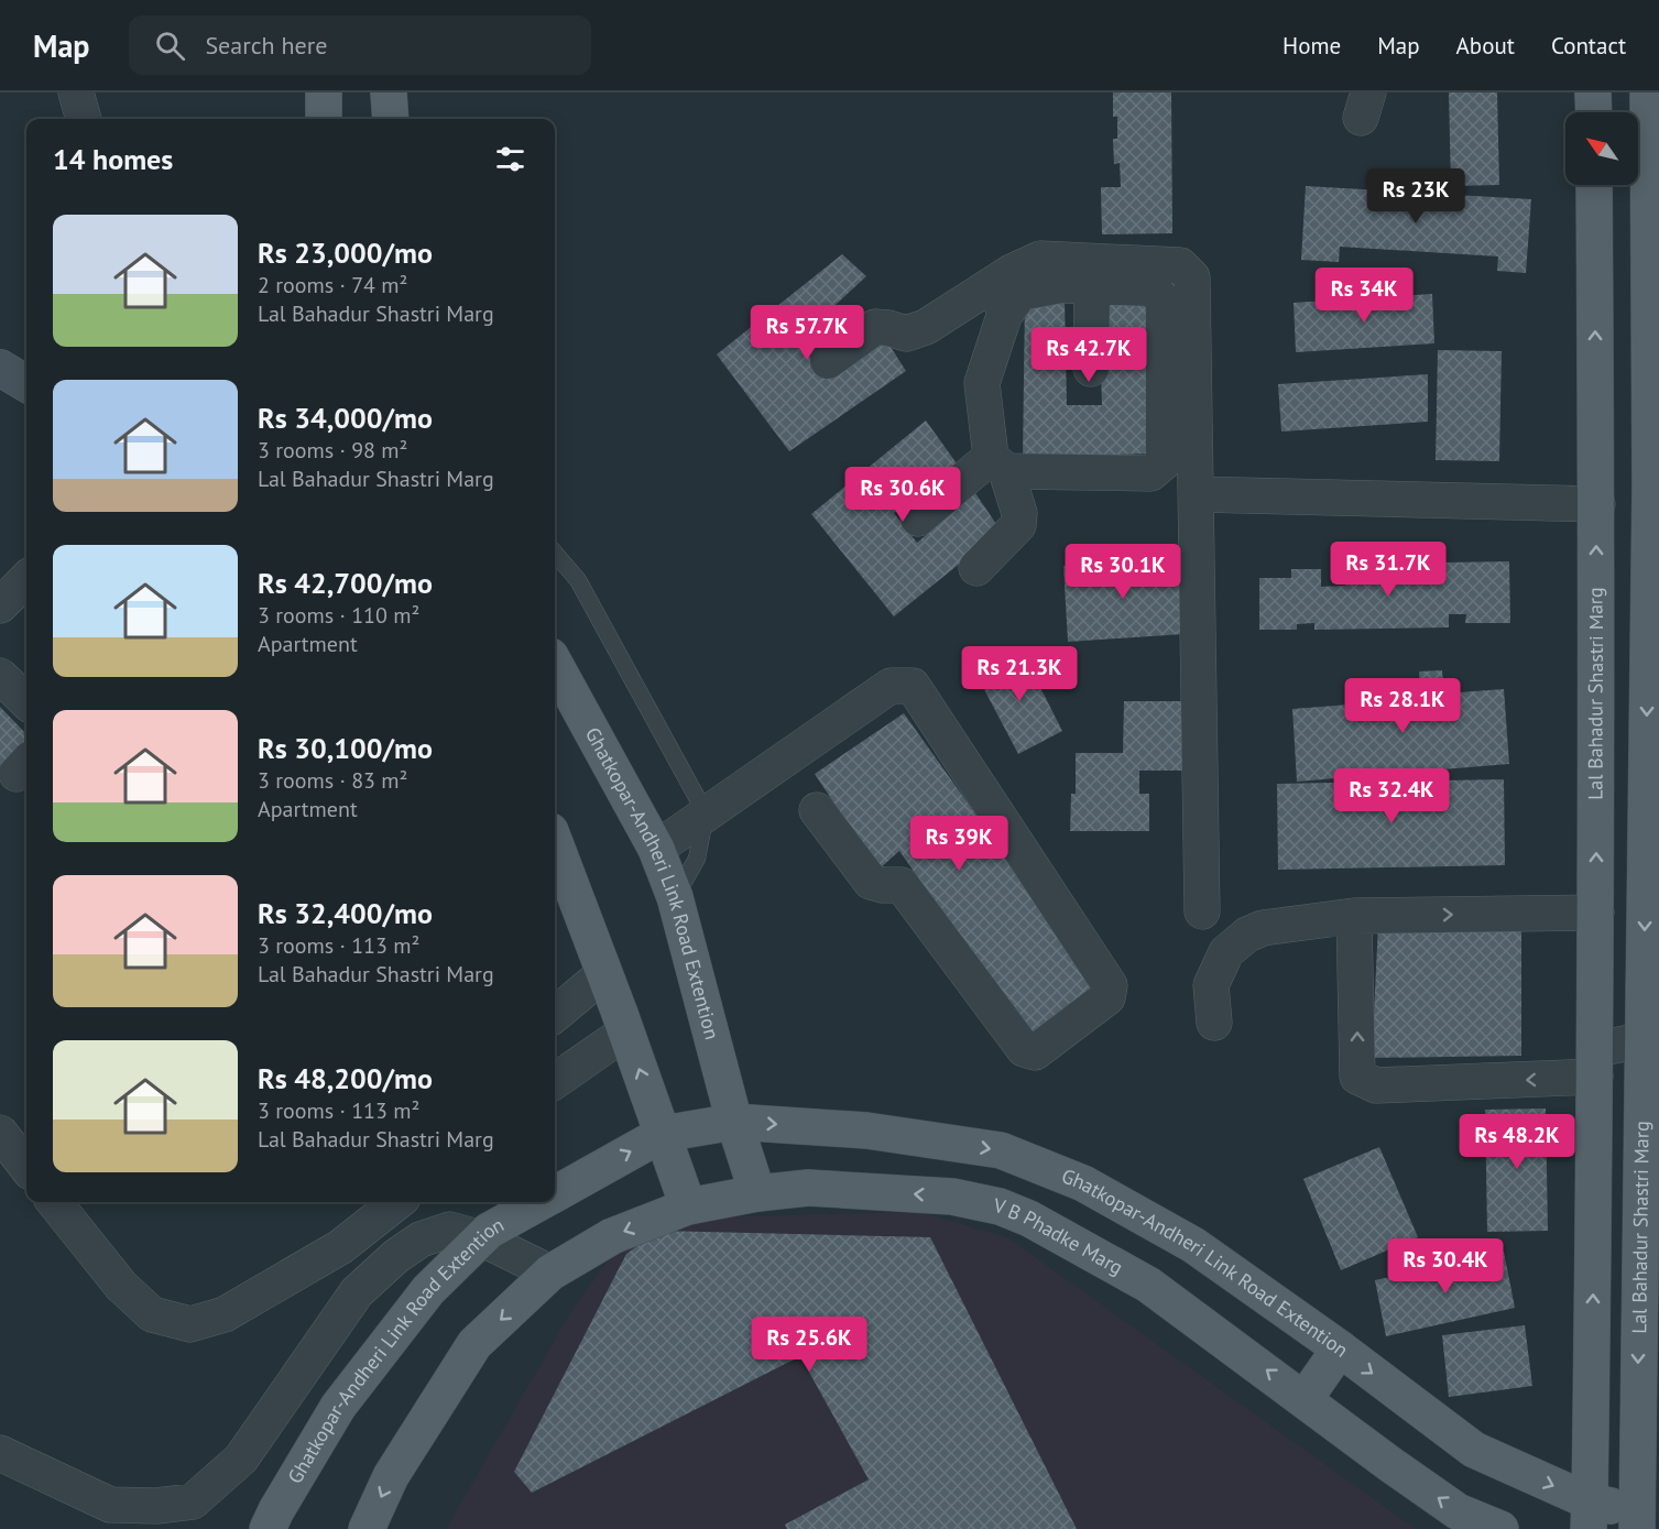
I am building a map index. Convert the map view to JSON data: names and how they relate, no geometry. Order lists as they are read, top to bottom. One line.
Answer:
{"streets":{"main road":["Lal Bahadur Shastri Marg","Ghatkopar-Andheri Link Road Extention","V B Phadke Marg"]},"crossings":[["Lal Bahadur Shastri Marg","Ghatkopar-Andheri Link Road Extention"],["Ghatkopar-Andheri Link Road Extention","V B Phadke Marg"]],"one_way":["V B Phadke Marg"],"north":"top left","page":{"header":"Map","search":"Search here","nav":["Home","Map","About","Contact"],"heading":"14 homes","price":["Rs 23K","Rs 34K","Rs 57.7K","Rs 42.7K","Rs 30.6K","Rs 31.7K","Rs 30.1K","Rs 21.3K","Rs 28.1K","Rs 32.4K","Rs 39K","Rs 48.2K","Rs 30.4K","Rs 25.6K"],"list":[{"name":"Rs 23,000/mo","note":"2 rooms · 74 m² · Lal Bahadur Shastri Marg"},{"name":"Rs 34,000/mo","note":"3 rooms · 98 m² · Lal Bahadur Shastri Marg"},{"name":"Rs 42,700/mo","note":"3 rooms · 110 m² · Apartment"},{"name":"Rs 30,100/mo","note":"3 rooms · 83 m² · Apartment"},{"name":"Rs 32,400/mo","note":"3 rooms · 113 m² · Lal Bahadur Shastri Marg"},{"name":"Rs 48,200/mo","note":"3 rooms · 113 m² · Lal Bahadur Shastri Marg"}]}}
